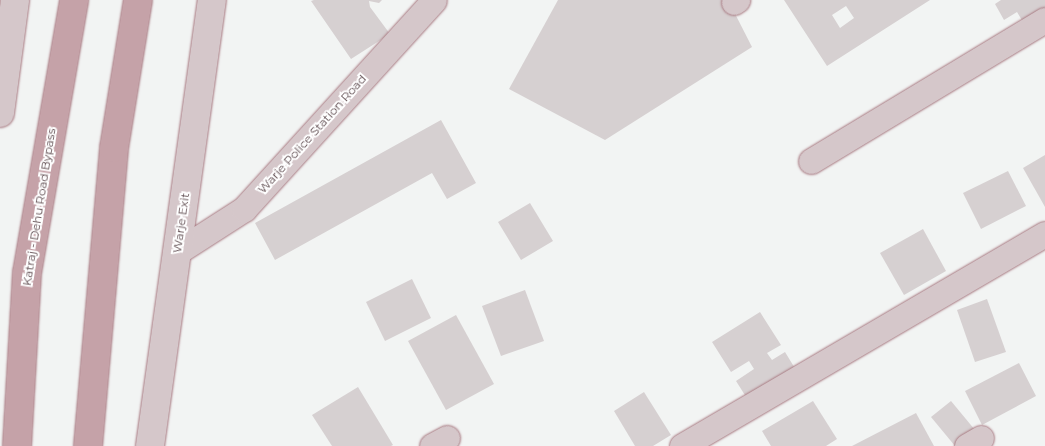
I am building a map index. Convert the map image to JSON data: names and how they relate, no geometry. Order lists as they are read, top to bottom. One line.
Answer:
{"streets":{"highway":["Katraj - Dehu Road Bypass"],"street":["Warje Police Station Road","Warje Exit"]},"crossings":[["Warje Police Station Road","Warje Exit"]]}
